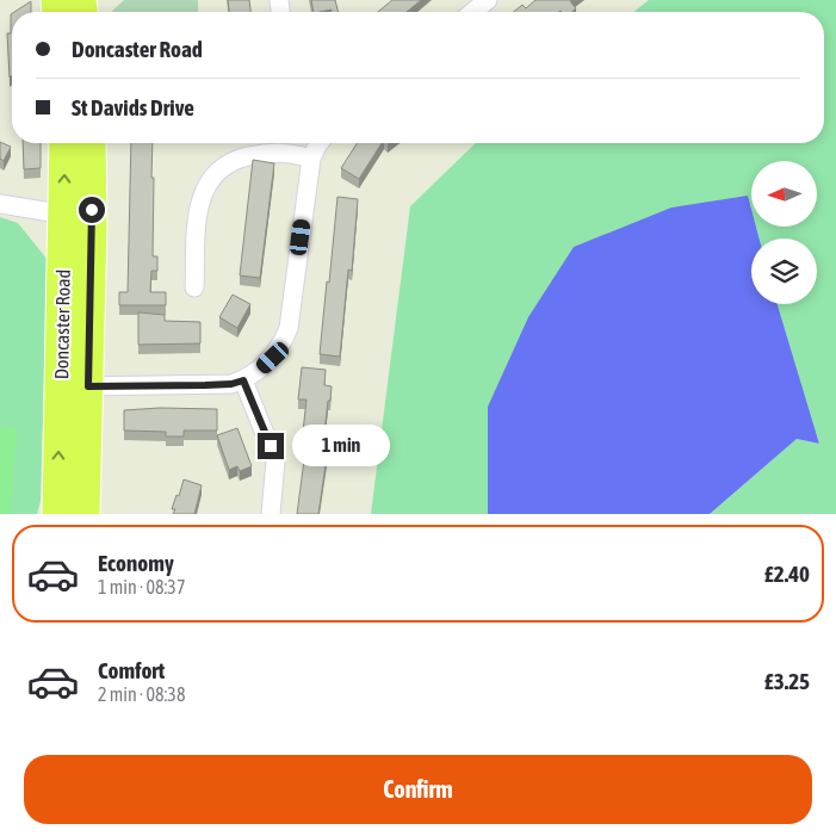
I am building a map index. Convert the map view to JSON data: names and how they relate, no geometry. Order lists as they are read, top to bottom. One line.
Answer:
{"streets":{"highway":["Doncaster Road"]},"north":"left","page":{"banner":["Doncaster Road","St Davids Drive"],"bubble":"1 min","list":[{"name":"Economy","note":"1 min · 08:37","value":"£2.40"},{"name":"Comfort","note":"2 min · 08:38","value":"£3.25"}],"buttons":"Confirm"}}
